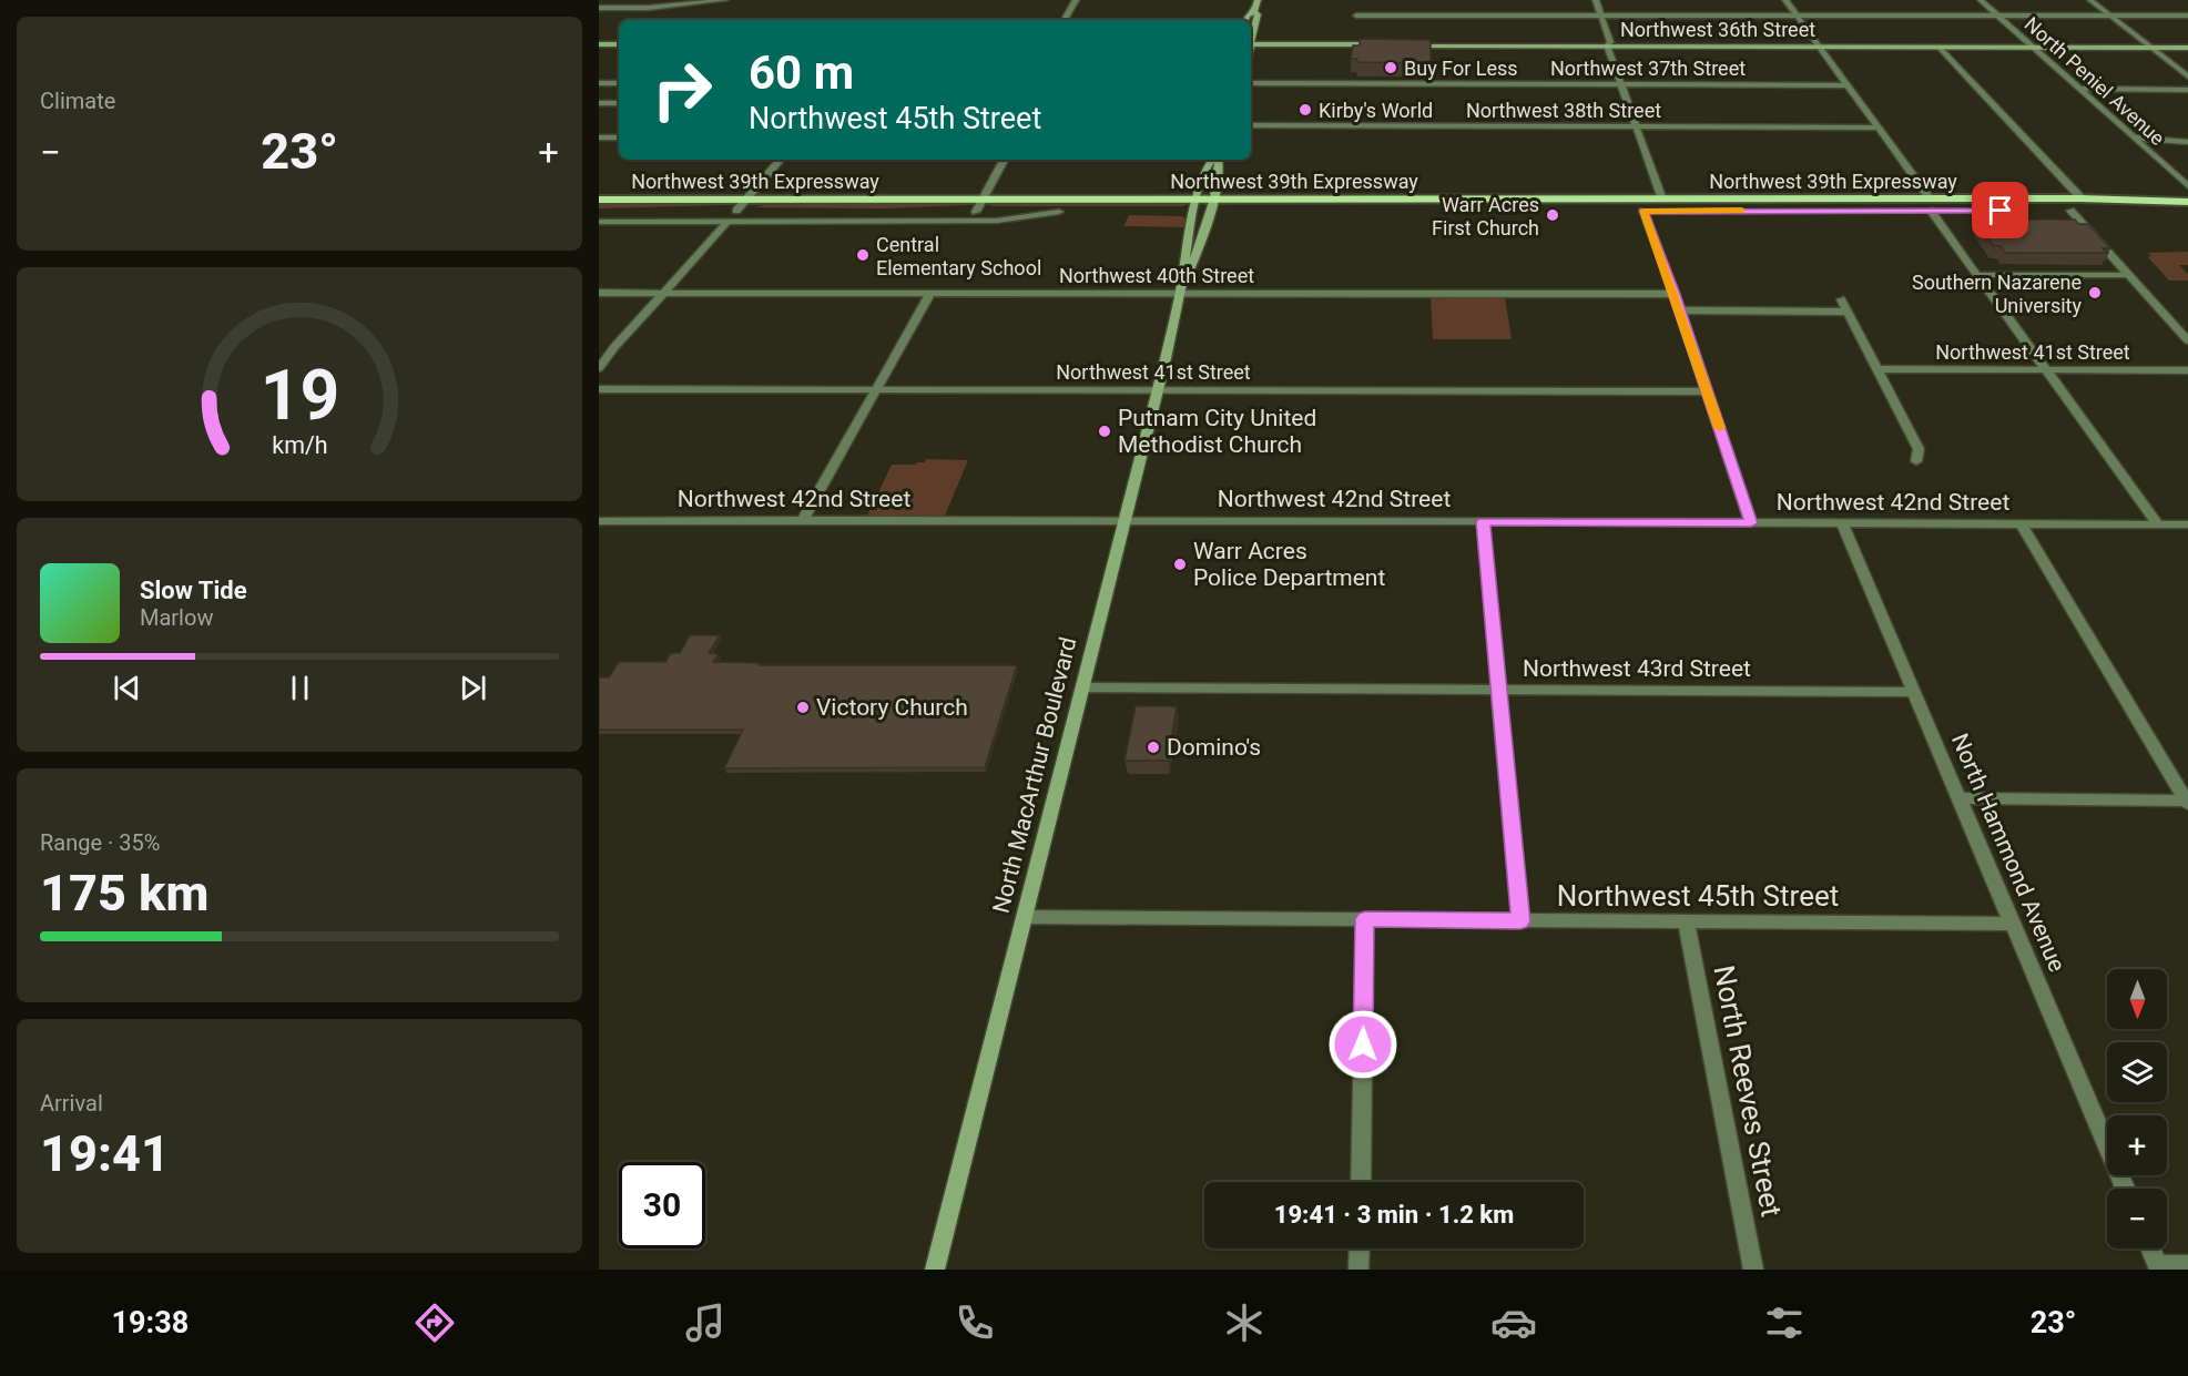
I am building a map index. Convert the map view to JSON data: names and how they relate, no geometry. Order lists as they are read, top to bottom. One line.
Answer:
{"streets":{"highway":["Northwest 39th Expressway"],"main road":["Northwest 36th Street","North MacArthur Boulevard"],"street":["Northwest 37th Street","North Peniel Avenue","Northwest 38th Street","Northwest 40th Street","Northwest 41st Street","Northwest 42nd Street","Northwest 43rd Street","North Hammond Avenue","Northwest 45th Street","North Reeves Street"]},"crossings":[["Northwest 36th Street","North Peniel Avenue"],["Northwest 39th Expressway","North MacArthur Boulevard"],["Northwest 40th Street","North MacArthur Boulevard"],["Northwest 41st Street","North MacArthur Boulevard"],["Northwest 42nd Street","North MacArthur Boulevard"],["Northwest 42nd Street","North Hammond Avenue"],["Northwest 43rd Street","North MacArthur Boulevard"],["Northwest 43rd Street","North Hammond Avenue"],["North MacArthur Boulevard","Northwest 45th Street"],["North Hammond Avenue","Northwest 45th Street"],["Northwest 45th Street","North Reeves Street"]],"places":["Buy For Less","Kirby's World","Warr Acres First Church","Central Elementary School","Southern Nazarene University","Putnam City United Methodist Church","Warr Acres Police Department","Victory Church","Domino's"],"north":"bottom","page":{"tile":["Climate",["Range · 35%","175 km"],["Arrival","19:41"]],"turn":["60 m","Northwest 45th Street"],"heat":["−","23°","+"],"song":["Slow Tide","Marlow"],"map_buttons":["+","−"],"limit":"30","trip":"19:41 · 3 min · 1.2 km","tabs":["19:38","23°"],"gauge":["19","km/h"]}}
